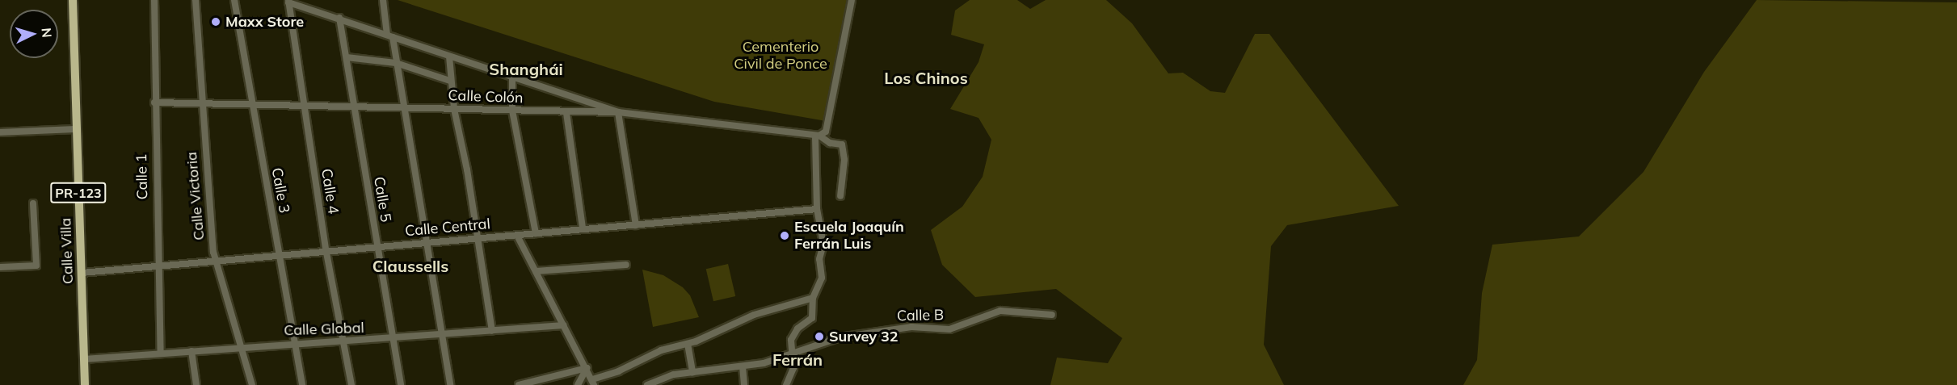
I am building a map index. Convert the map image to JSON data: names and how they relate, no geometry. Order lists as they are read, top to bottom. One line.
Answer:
{"streets":{"main road":["PR-123","Calle Villa"],"street":["Calle Colón","Calle 1","Calle 3","Calle 4","Calle Victoria","Calle 5","Calle Central","Calle B","Calle Global"]},"crossings":[["Calle Colón","Calle 1"],["Calle Colón","Calle 3"],["Calle Colón","Calle 4"],["Calle Colón","Calle Victoria"],["Calle Colón","Calle 5"],["Calle 1","Calle Central"],["Calle 1","Calle Global"],["Calle 3","Calle Central"],["Calle 3","Calle Global"],["Calle 4","Calle Central"],["Calle 4","Calle Global"],["Calle Victoria","Calle Central"],["Calle Victoria","Calle Global"],["Calle 5","Calle Central"],["Calle 5","Calle Global"],["Calle Central","Calle Villa"],["Calle Villa","Calle Global"]],"districts":["Shanghái","Los Chinos","Claussells","Ferrán"],"parks":["Cementerio Civil de Ponce"],"places":["Maxx Store","Escuela Joaquín Ferrán Luis","Survey 32"],"north":"right"}
